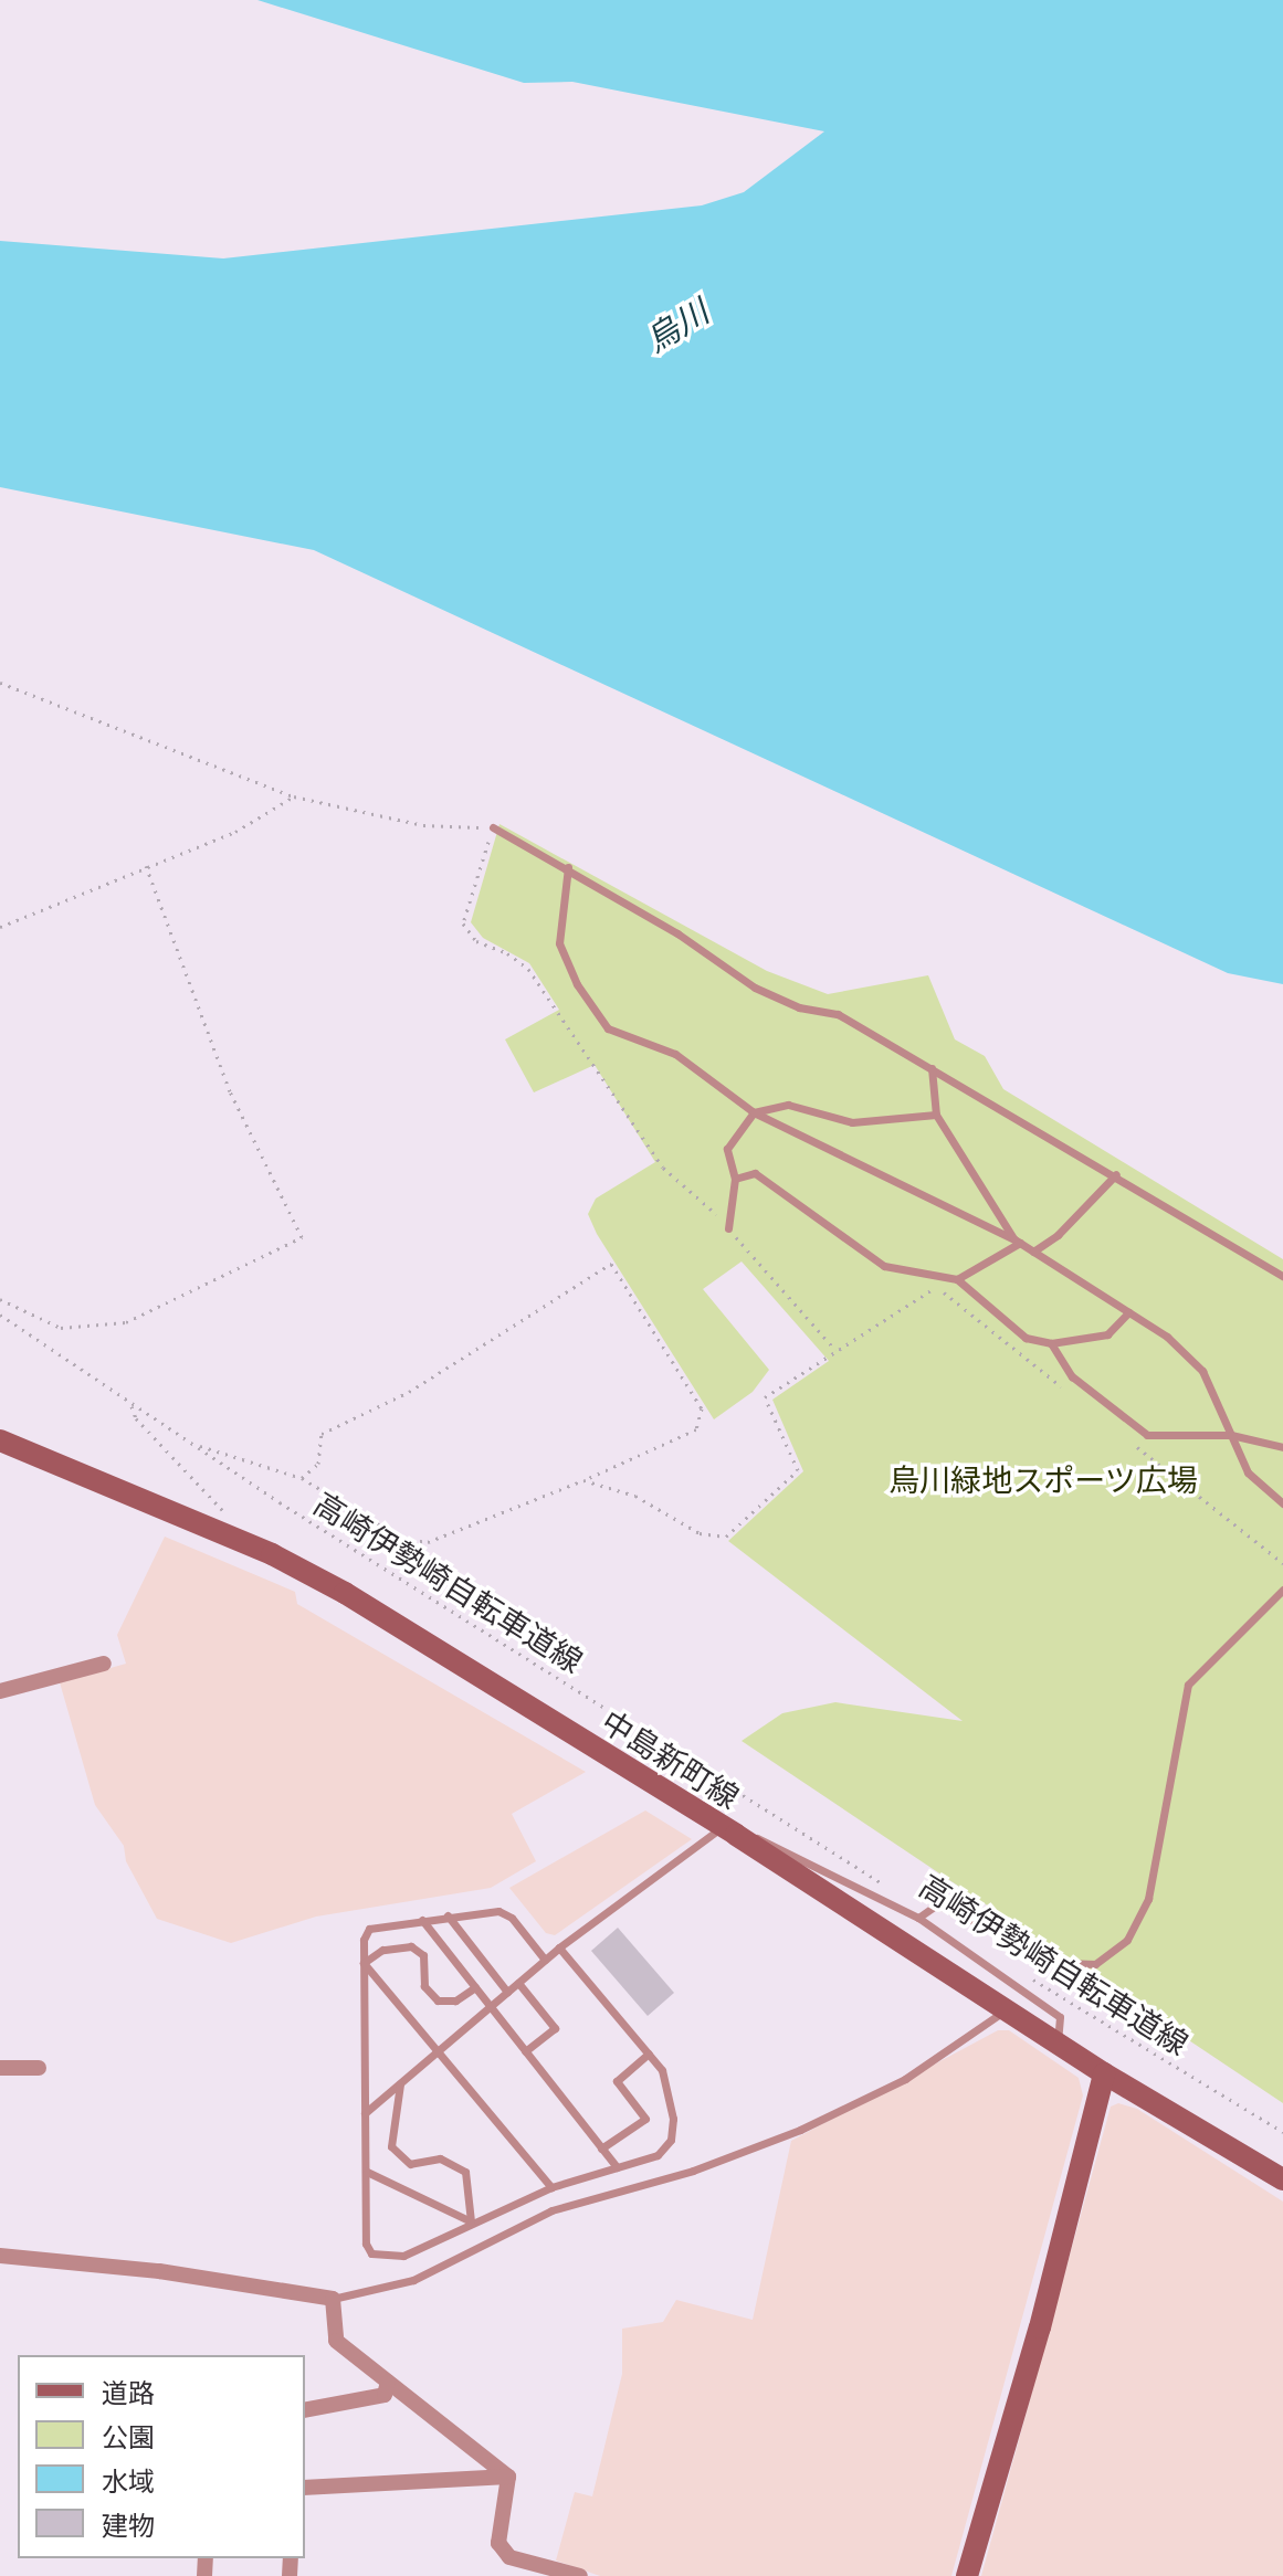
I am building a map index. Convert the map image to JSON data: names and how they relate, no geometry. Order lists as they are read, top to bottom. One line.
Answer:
{"streets":{"main road":["中島新町線"],"path":["高崎伊勢崎自転車道線"]},"water":["烏川"],"parks":["烏川緑地スポーツ広場"],"legend":["道路","公園","水域","建物"]}
